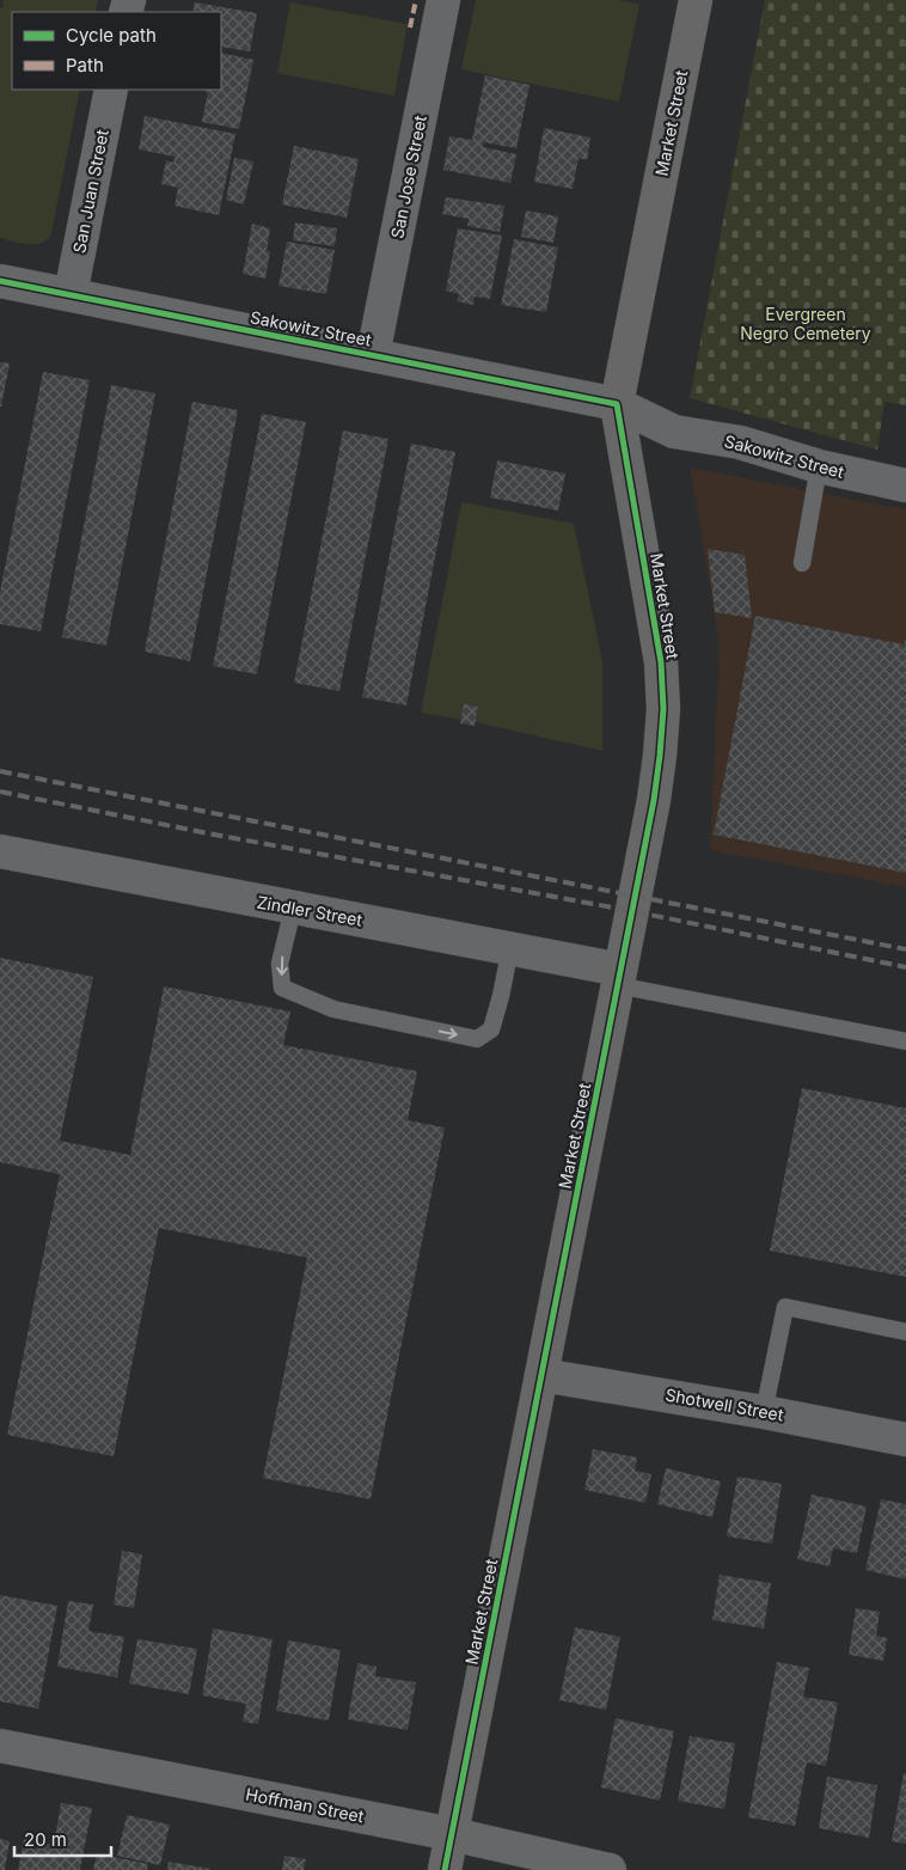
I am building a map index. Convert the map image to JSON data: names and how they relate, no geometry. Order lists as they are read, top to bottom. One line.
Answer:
{"streets":{"street":["Market Street","San Jose Street","San Juan Street","Sakowitz Street","Zindler Street","Shotwell Street","Hoffman Street"]},"crossings":[["Market Street","Sakowitz Street"],["Market Street","Zindler Street"],["Market Street","Shotwell Street"],["Market Street","Hoffman Street"],["San Jose Street","Sakowitz Street"],["San Juan Street","Sakowitz Street"]],"parks":["Evergreen Negro Cemetery"],"legend":["Cycle path","Path"],"scale_bar":"20 m"}
